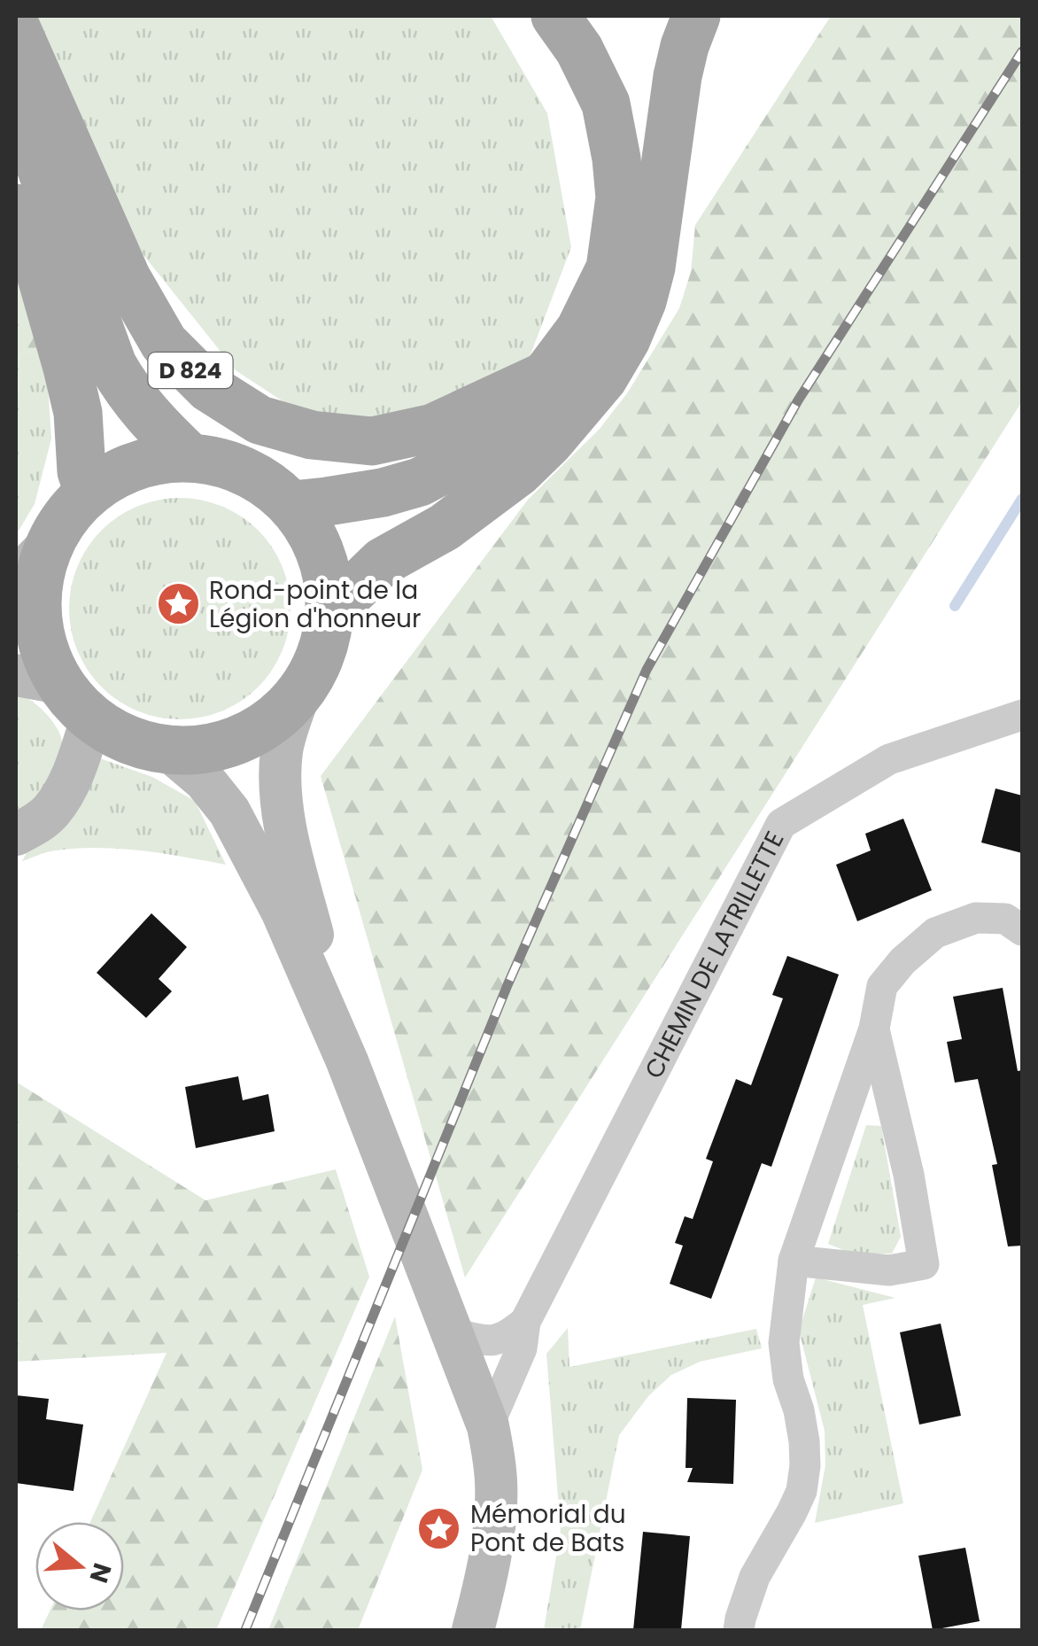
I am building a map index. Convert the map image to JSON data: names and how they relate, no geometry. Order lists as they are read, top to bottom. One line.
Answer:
{"streets":{"main road":["D 824"],"street":["CHEMIN DE LATRILLETTE"]},"places":{"place":["Rond-point de la Légion d'honneur","Mémorial du Pont de Bats"]},"north":"right"}
